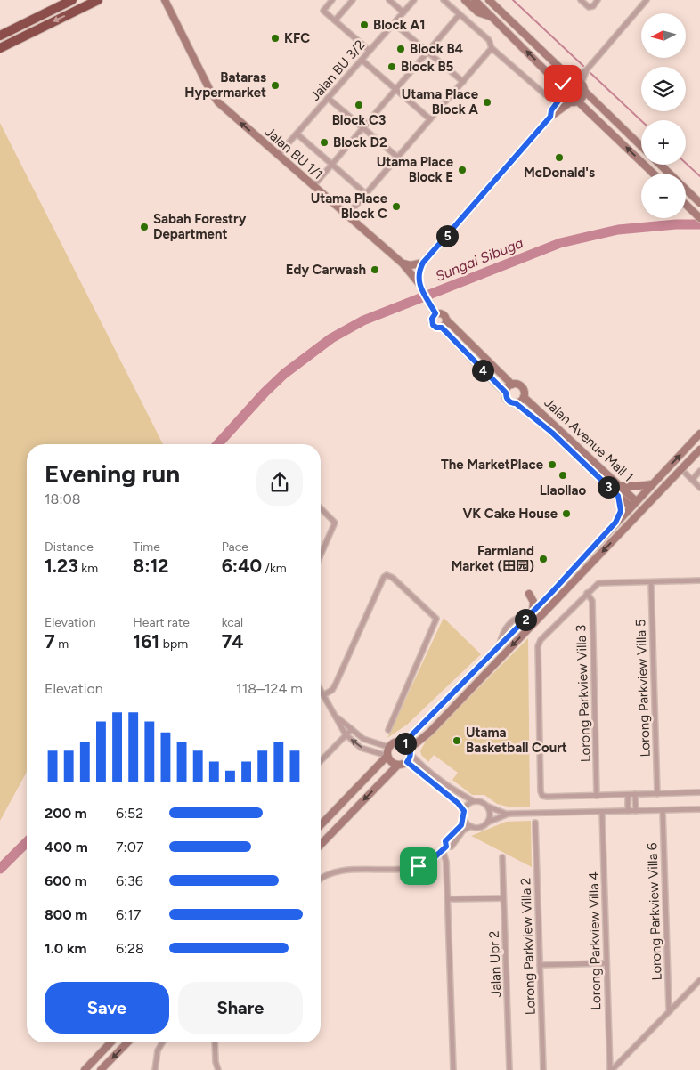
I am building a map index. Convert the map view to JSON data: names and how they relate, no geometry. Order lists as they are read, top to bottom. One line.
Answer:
{"streets":{"street":["Jalan BU 3/2","Jalan BU 1/1","Jalan Avenue Mall 1","Lorong Parkview Villa 5","Lorong Parkview Villa 3","Lorong Parkview Villa 6","Lorong Parkview Villa 4","Lorong Parkview Villa 2","Jalan Upr 2"]},"crossings":[["Jalan BU 3/2","Jalan BU 1/1"]],"one_way":["Jalan BU 1/1"],"water":["Sungai Sibuga"],"places":["Block A1","KFC","Block B4","Block B5","Bataras Hypermarket","Utama Place Block A","Block C3","Block D2","McDonald's","Utama Place Block E","Utama Place Block C","Sabah Forestry Department","Edy Carwash","The MarketPlace","Llaollao","VK Cake House","Farmland Market (田园)","Utama Basketball Court"],"north":"left","page":{"map_buttons":["+","−"],"pins":["5","4","3","2","1"],"heading":["Evening run","18:08"],"stats":[["Distance","1.23 km"],["Time","8:12"],["Pace","6:40 /km"],["Elevation","7 m"],["Heart rate","161 bpm"],["kcal","74"]],"chart":["Elevation","118–124 m"],"list":[{"name":"200 m","note":"6:52"},{"name":"400 m","note":"7:07"},{"name":"600 m","note":"6:36"},{"name":"800 m","note":"6:17"},{"name":"1.0 km","note":"6:28"}],"buttons":["Save","Share"]}}
